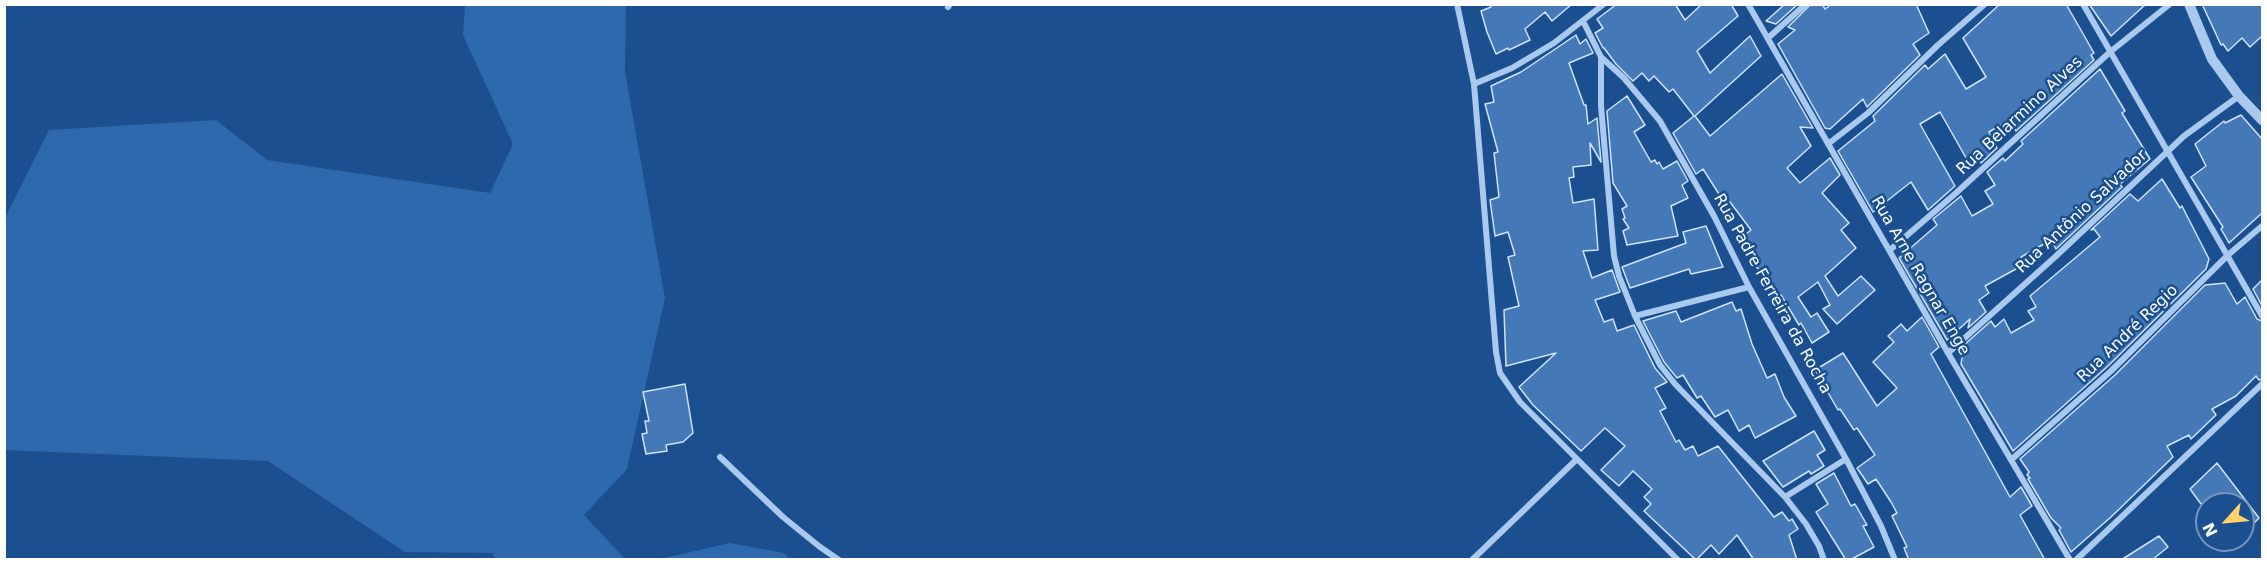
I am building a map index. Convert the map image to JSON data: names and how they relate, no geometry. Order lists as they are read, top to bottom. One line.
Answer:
{"streets":{"street":["Rua Belarmino Alves","Rua Antônio Salvador","Rua Arne Ragnar Enge","Rua Padre Ferreira da Rocha","Rua André Regio"]},"crossings":[["Rua Belarmino Alves","Rua Arne Ragnar Enge"],["Rua Antônio Salvador","Rua Arne Ragnar Enge"],["Rua Arne Ragnar Enge","Rua André Regio"]],"north":"bottom left"}
